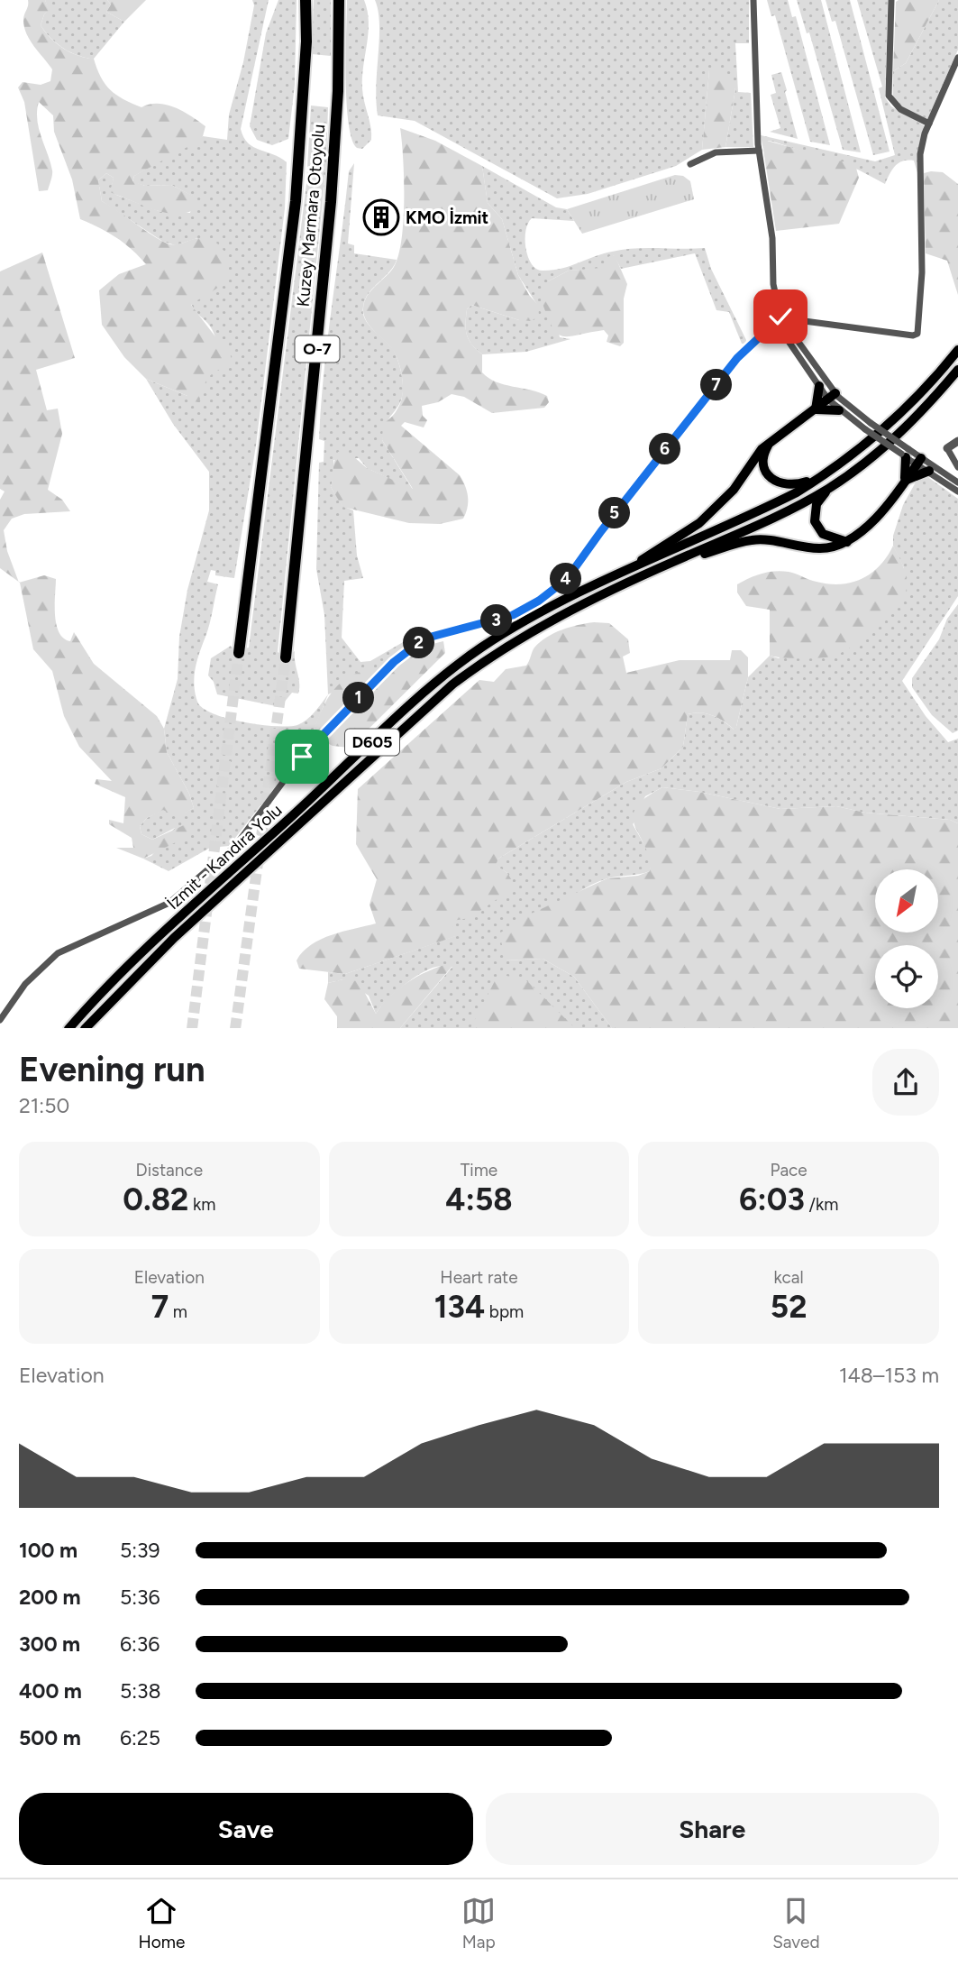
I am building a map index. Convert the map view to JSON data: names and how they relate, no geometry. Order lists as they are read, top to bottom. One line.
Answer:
{"streets":{"highway":["Kuzey Marmara Otoyolu","O-7","D605","İzmit - Kandıra Yolu"]},"places":{"building":["KMO İzmit"]},"north":"bottom left","page":{"pins":["7","6","5","4","3","2","1"],"heading":["Evening run","21:50"],"stats":[["Distance","0.82 km"],["Time","4:58"],["Pace","6:03 /km"],["Elevation","7 m"],["Heart rate","134 bpm"],["kcal","52"]],"chart":["Elevation","148–153 m"],"list":[{"name":"100 m","note":"5:39"},{"name":"200 m","note":"5:36"},{"name":"300 m","note":"6:36"},{"name":"400 m","note":"5:38"},{"name":"500 m","note":"6:25"}],"buttons":["Save","Share"],"tabs":["Home","Map","Saved"]}}
